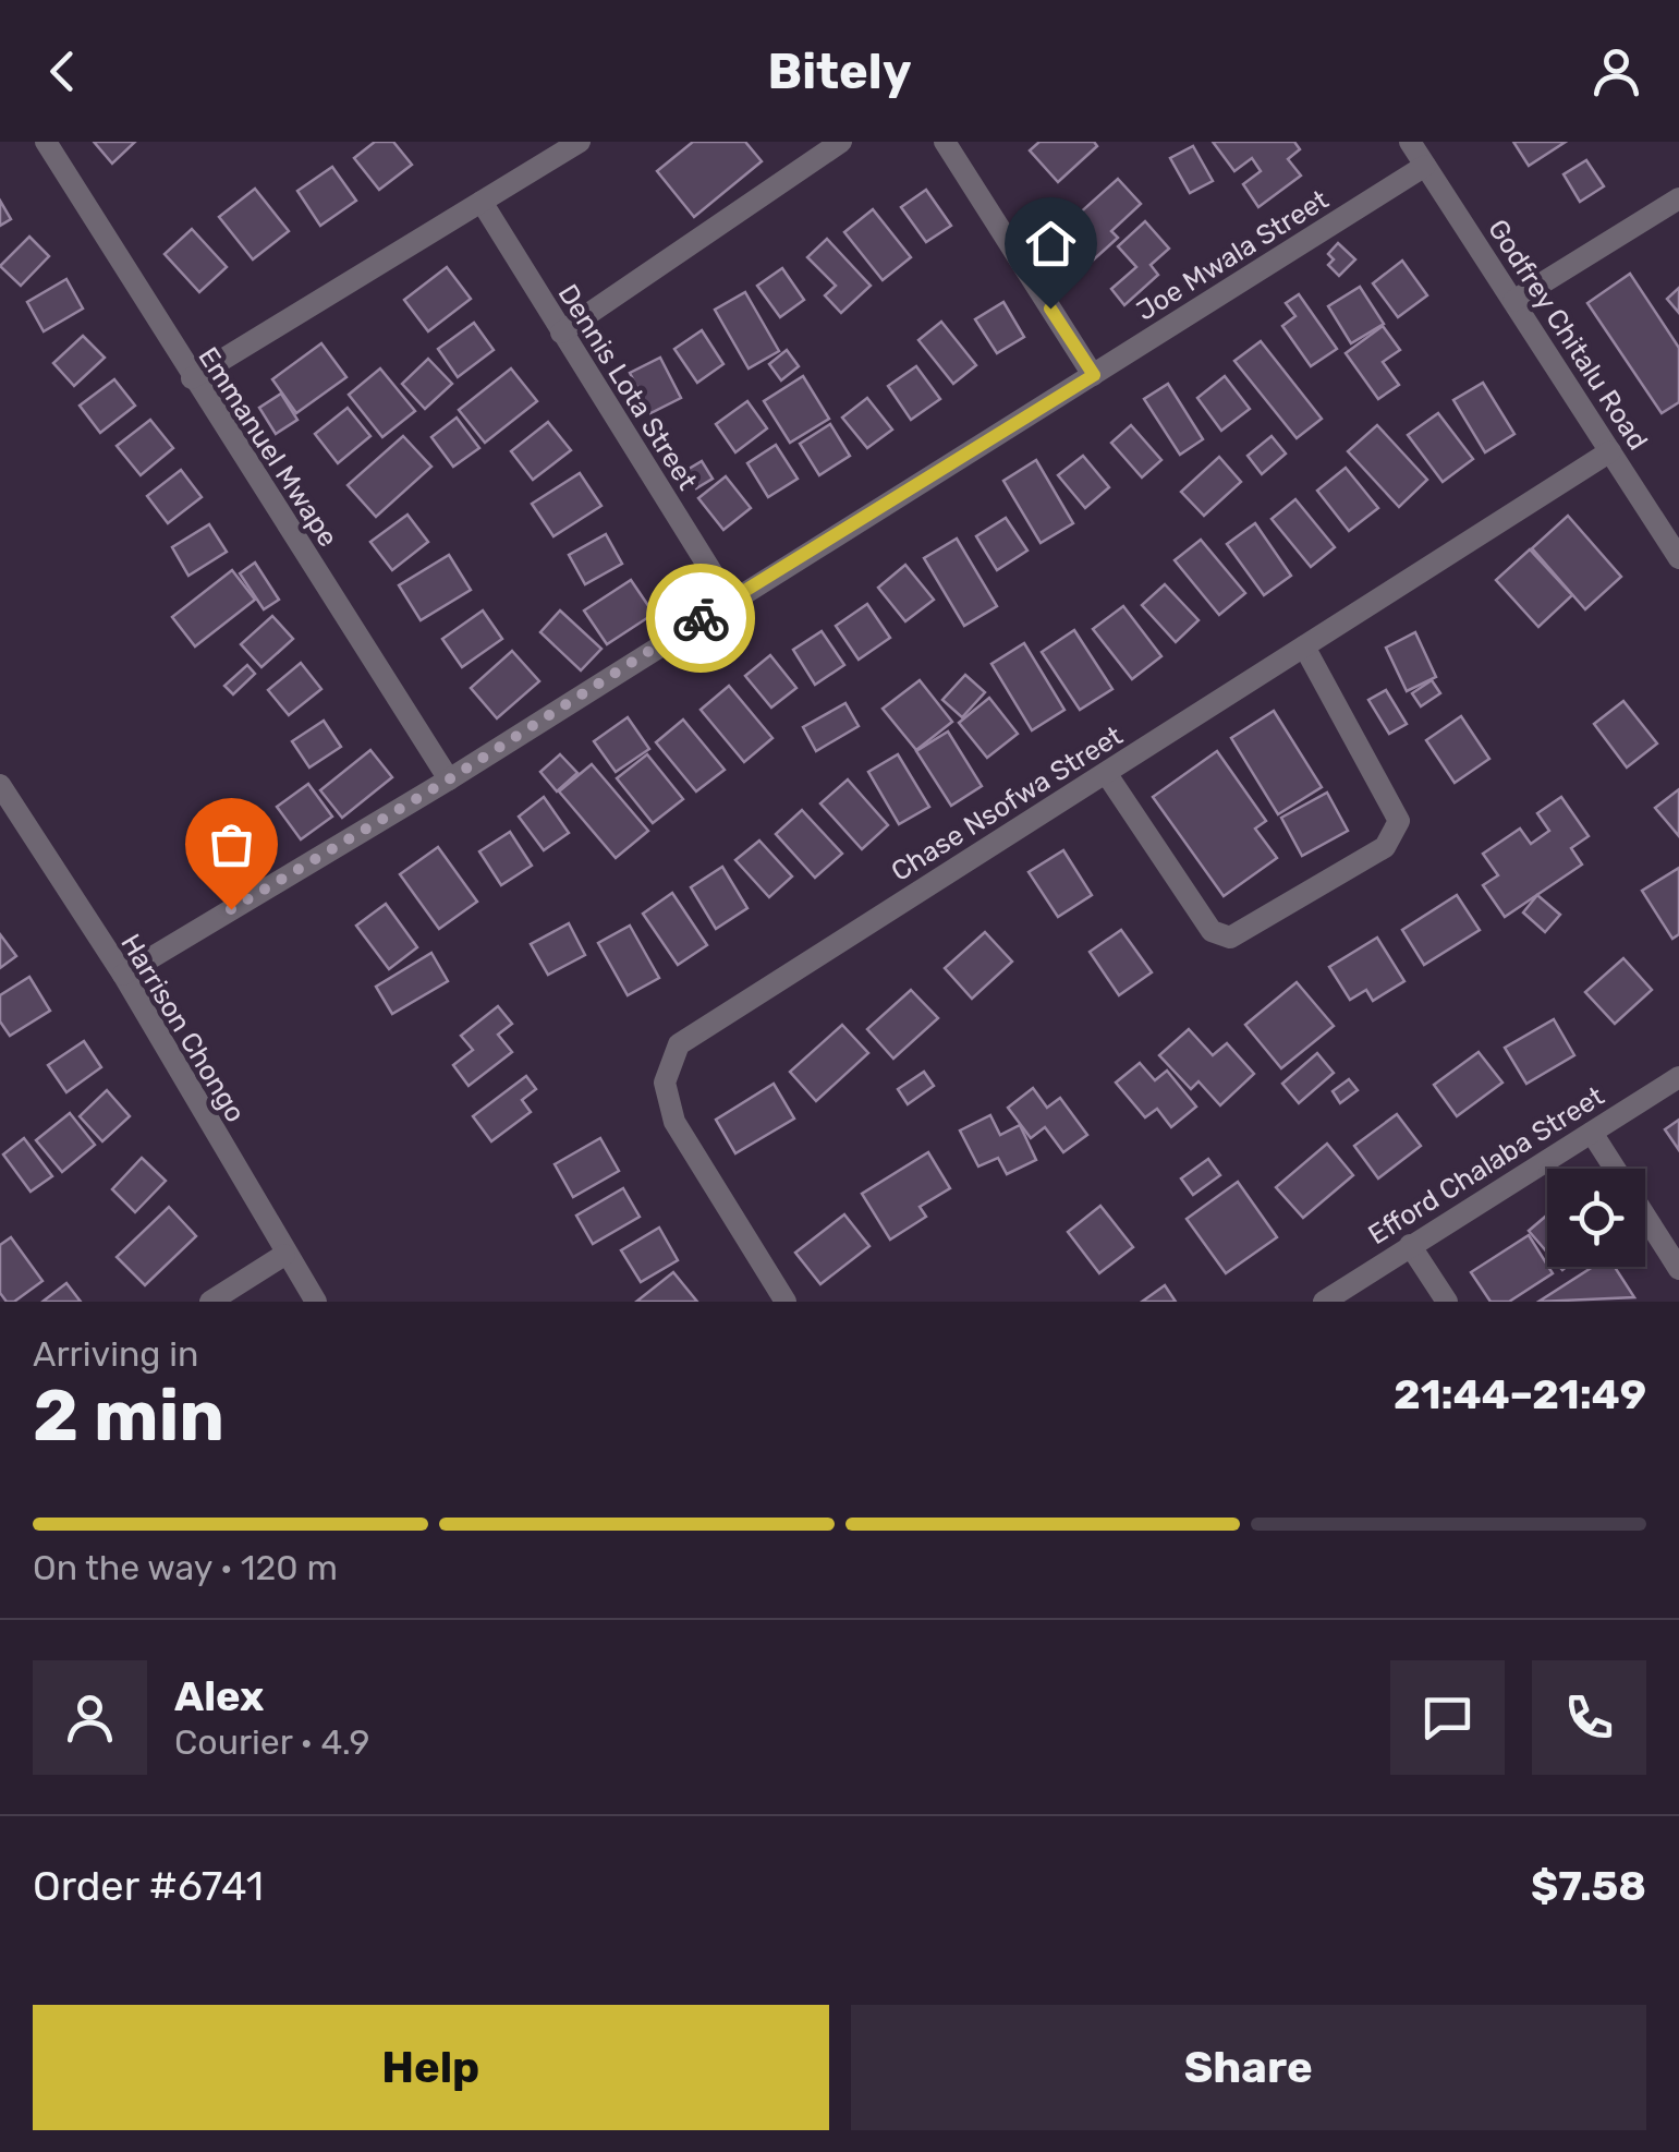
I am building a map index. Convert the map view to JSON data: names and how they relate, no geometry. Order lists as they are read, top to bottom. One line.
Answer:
{"streets":{"street":["Joe Mwala Street","Godfrey Chitalu Road","Dennis Lota Street","Emmanuel Mwape","Chase Nsofwa Street","Harrison Chongo","Efford Chalaba Street"]},"crossings":[["Joe Mwala Street","Godfrey Chitalu Road"],["Joe Mwala Street","Dennis Lota Street"],["Joe Mwala Street","Emmanuel Mwape"],["Joe Mwala Street","Harrison Chongo"],["Godfrey Chitalu Road","Chase Nsofwa Street"]],"page":{"header":"Bitely","heading":["2 min","Arriving in","21:44–21:49"],"panel":["Alex","Courier · 4.9","Order #6741","$7.58"],"bar":"On the way · 120 m","buttons":["Help","Share"]}}
